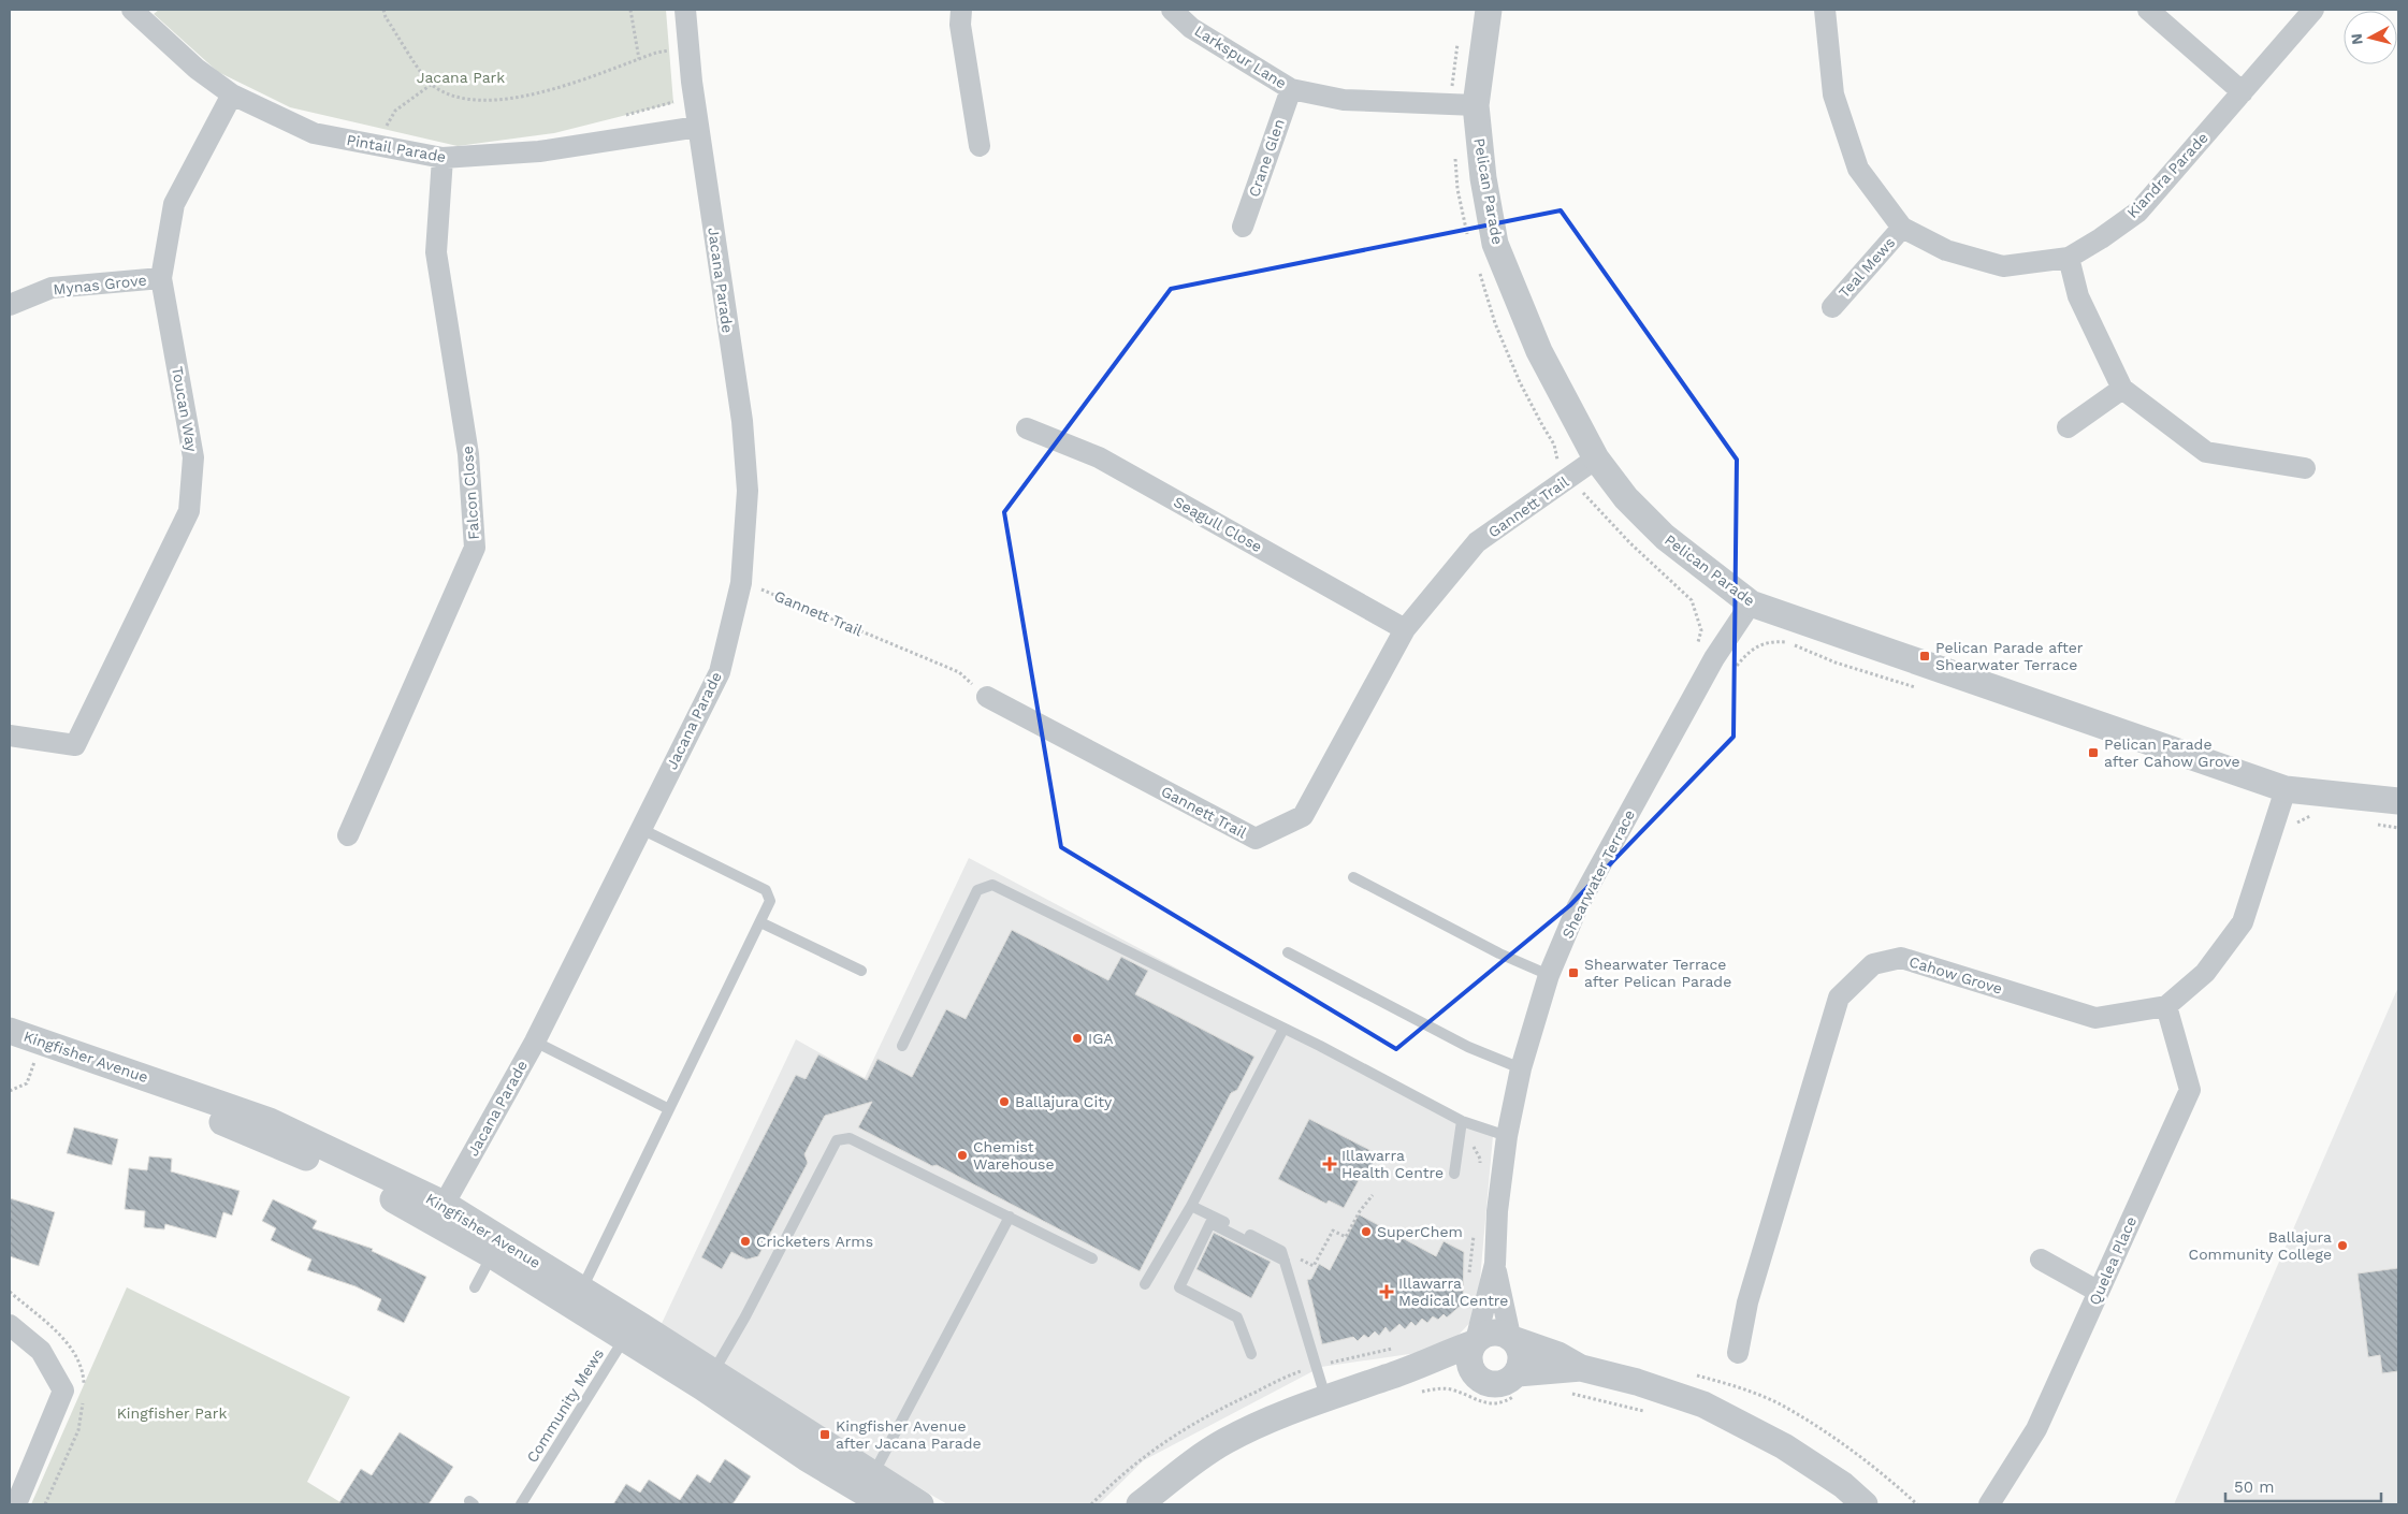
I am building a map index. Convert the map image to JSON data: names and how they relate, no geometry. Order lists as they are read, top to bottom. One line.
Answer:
{"streets":{"street":["Larkspur Lane","Pintail Parade","Crane Glen","Kiandra Parade","Pelican Parade","Teal Mews","Jacana Parade","Mynas Grove","Toucan Way","Falcon Close","Gannett Trail","Seagull Close","Shearwater Terrace","Cahow Grove","Kingfisher Avenue","Quelea Place"],"lane":["Community Mews"]},"crossings":[["Larkspur Lane","Crane Glen"],["Larkspur Lane","Pelican Parade"],["Pintail Parade","Jacana Parade"],["Pintail Parade","Toucan Way"],["Pintail Parade","Falcon Close"],["Kiandra Parade","Teal Mews"],["Pelican Parade","Gannett Trail"],["Pelican Parade","Shearwater Terrace"],["Pelican Parade","Cahow Grove"],["Jacana Parade","Gannett Trail"],["Jacana Parade","Kingfisher Avenue"],["Mynas Grove","Toucan Way"],["Gannett Trail","Seagull Close"],["Cahow Grove","Quelea Place"],["Kingfisher Avenue","Community Mews"]],"parks":["Jacana Park","Kingfisher Park"],"places":{"transit":["Pelican Parade after Shearwater Terrace","Pelican Parade after Cahow Grove","Shearwater Terrace after Pelican Parade","Kingfisher Avenue after Jacana Parade"],"other":["IGA","Ballajura City","Chemist Warehouse","SuperChem","Cricketers Arms","Ballajura Community College"],"health":["Illawarra Health Centre","Illawarra Medical Centre"]},"scale_bar":"50 m","north":"left"}
